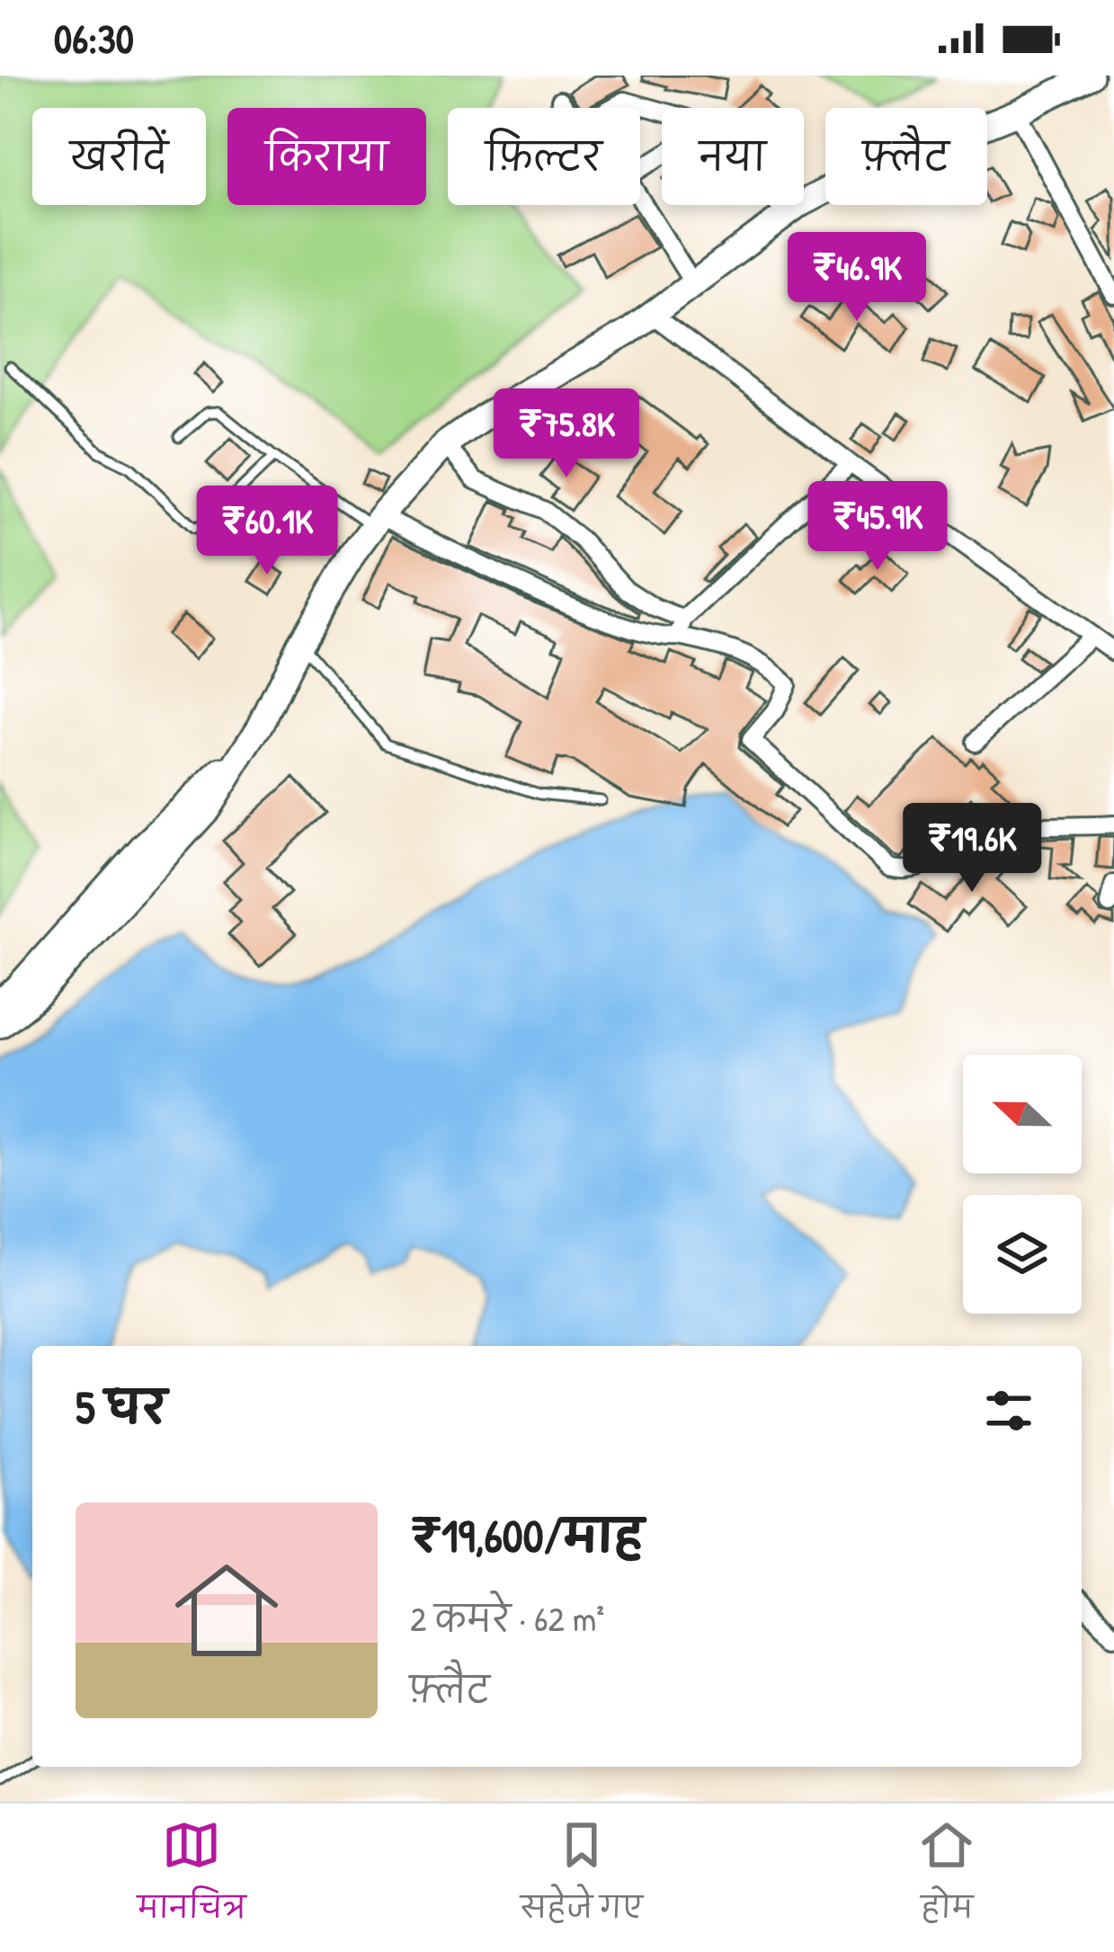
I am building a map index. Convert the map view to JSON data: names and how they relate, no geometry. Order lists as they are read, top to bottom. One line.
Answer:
{"north":"left","page":{"status":"06:30","chip":["खरीदें","किराया","फ़िल्टर","नया","फ़्लैट"],"price":["₹46.9K","₹75.8K","₹45.9K","₹60.1K","₹19.6K"],"heading":"5 घर","list":[{"name":"₹19,600/माह","note":"2 कमरे · 62 m² · फ़्लैट"}],"tabs":["मानचित्र","सहेजे गए","होम"]}}
